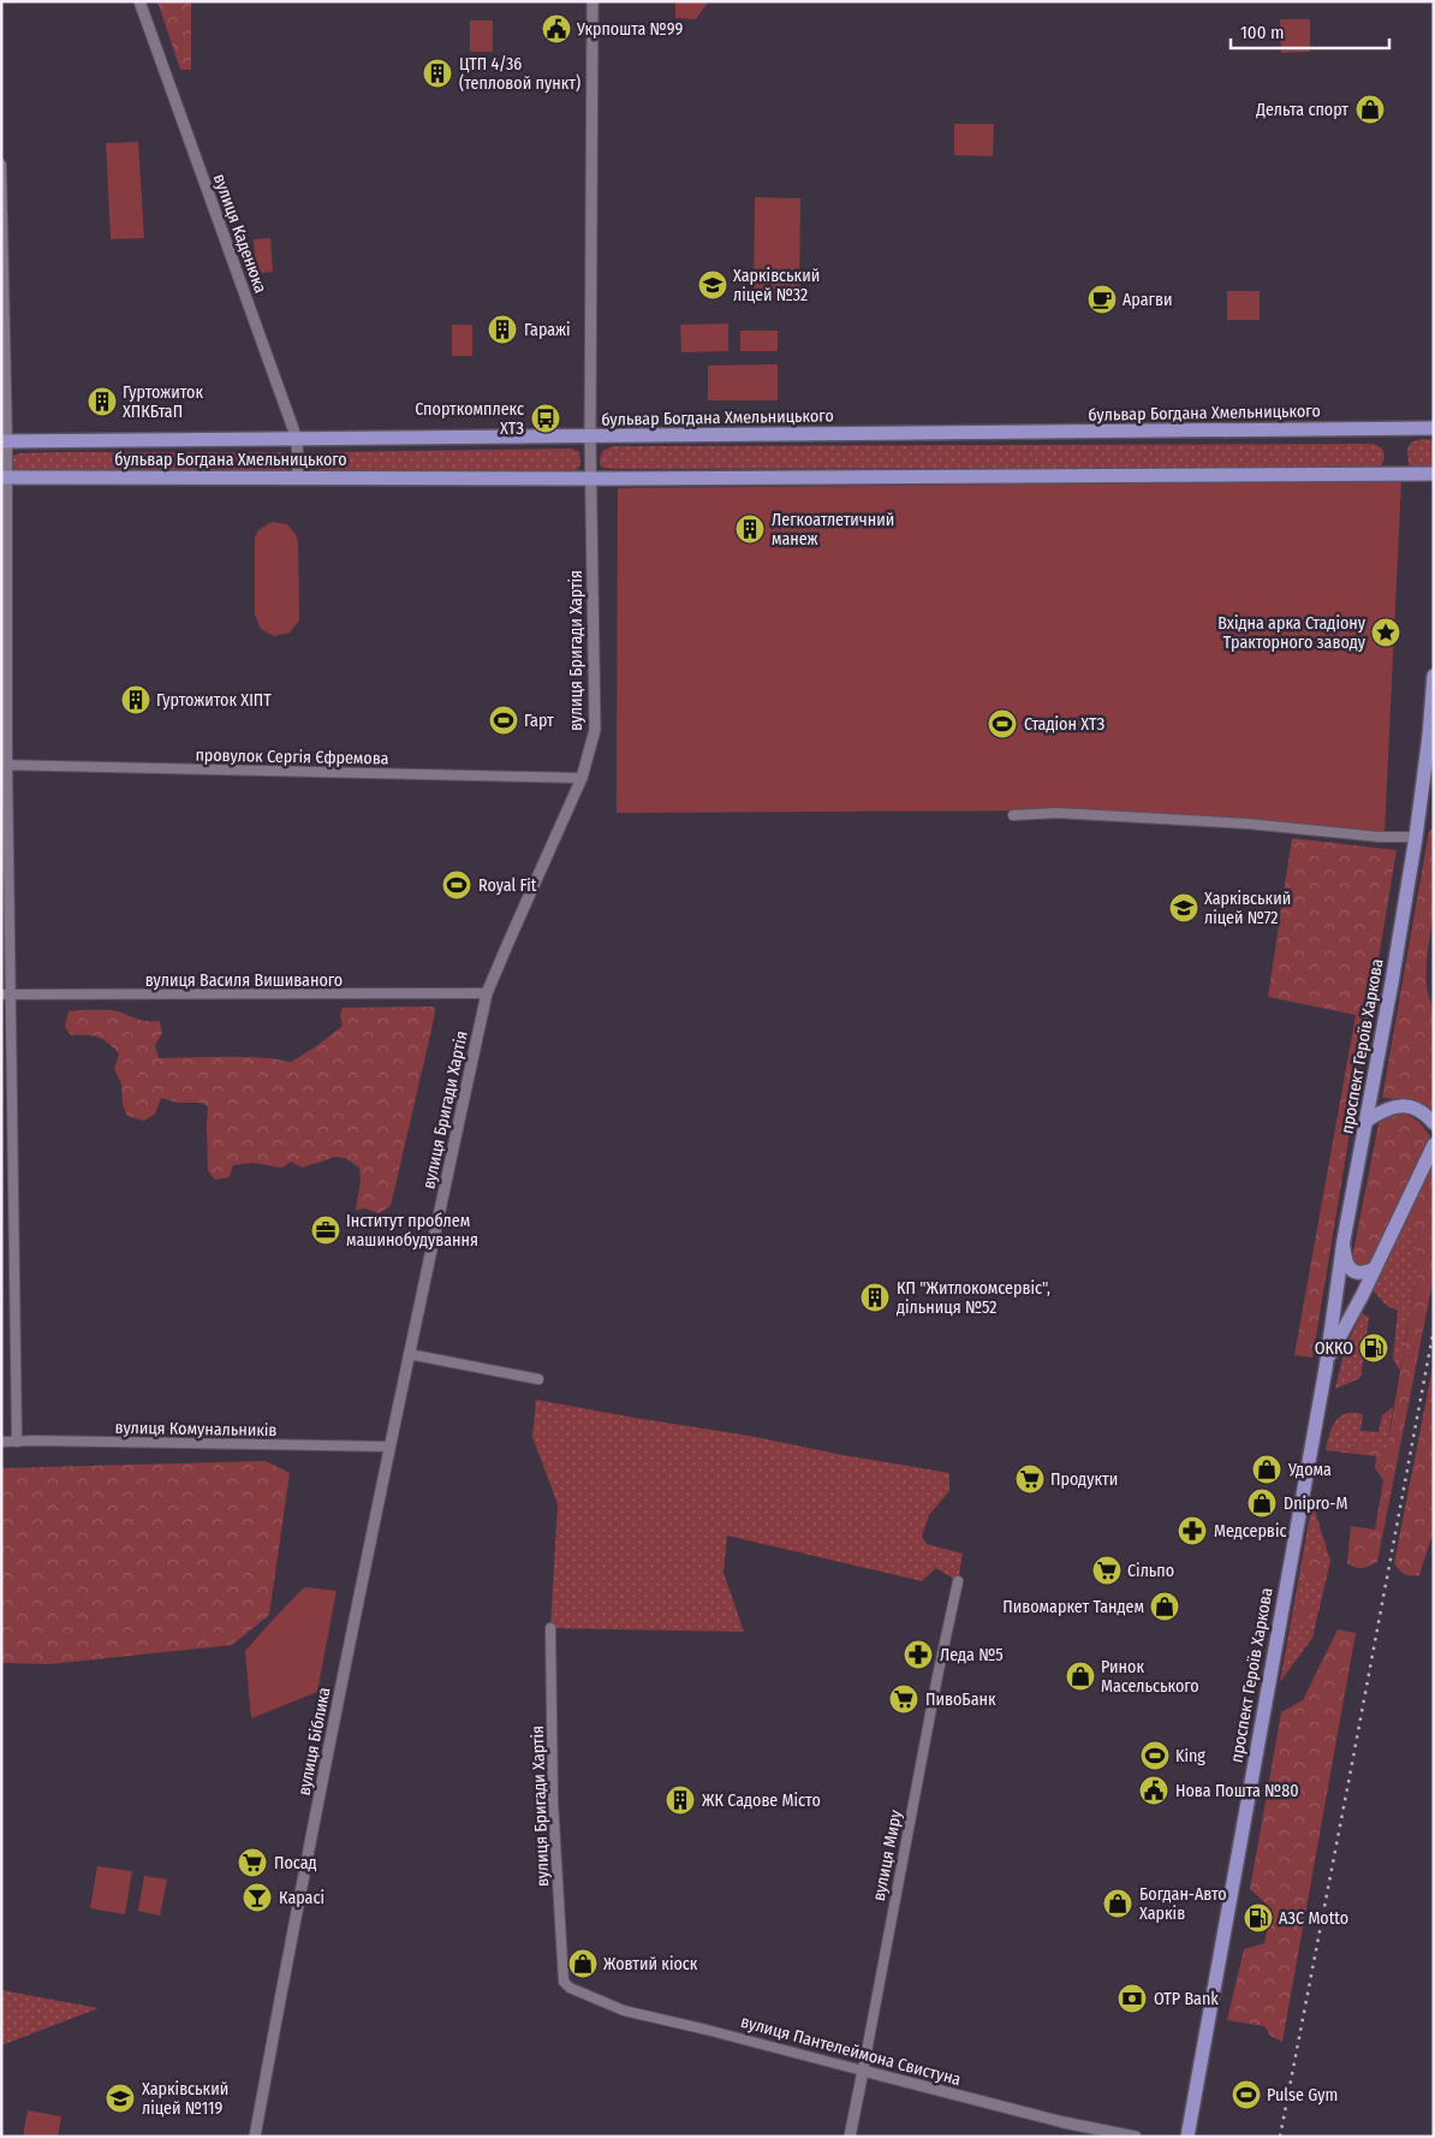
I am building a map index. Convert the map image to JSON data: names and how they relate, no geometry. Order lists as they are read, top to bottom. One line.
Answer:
{"streets":{"main road":["бульвар Богдана Хмельницького","проспект Героїв Харкова"],"street":["вулиця Каденюка","вулиця Бригади Хартія","провулок Сергія Єфремова","вулиця Василя Вишиваного","вулиця Комунальників","вулиця Біблика","вулиця Миру","вулиця Пантелеймона Свистуна"]},"crossings":[["вулиця Каденюка","бульвар Богдана Хмельницького"],["бульвар Богдана Хмельницького","вулиця Бригади Хартія"],["вулиця Бригади Хартія","провулок Сергія Єфремова"],["вулиця Бригади Хартія","вулиця Василя Вишиваного"],["вулиця Бригади Хартія","вулиця Біблика"],["вулиця Бригади Хартія","вулиця Пантелеймона Свистуна"],["вулиця Комунальників","вулиця Біблика"],["вулиця Миру","вулиця Пантелеймона Свистуна"]],"places":{"public building":["Укрпошта №99","Нова Пошта №80"],"building":["ЦТП 4/36 (тепловой пункт)","Гаражі","Гуртожиток ХПКБтаП","Легкоатлетичний манеж","Гуртожиток ХІПТ","КП \"Житлокомсервіс\", дільниця №52","ЖК Садове Місто"],"shop":["Дельта спорт","Удома","Dnipro-M","Пивомаркет Тандем","Ринок Масельського","Богдан-Авто Харків","Жовтий кіоск"],"school or university":["Харківський ліцей №32","Харківський ліцей №72","Харківський ліцей №119"],"cafe":["Арагви"],"bus stop":["Спорткомплекс ХТЗ"],"place":["Вхідна арка Стадіону Тракторного заводу"],"sports":["Гарт","Стадіон ХТЗ","Royal Fit","King","Pulse Gym"],"office":["Інститут проблем машинобудування"],"fuel station":["ОККО","АЗС Motto"],"supermarket":["Продукти","Сільпо","ПивоБанк","Посад"],"pharmacy":["Медсервіс","Леда №5"],"bar":["Карасі"],"bank":["OTP Bank"]},"scale_bar":"100 m"}
